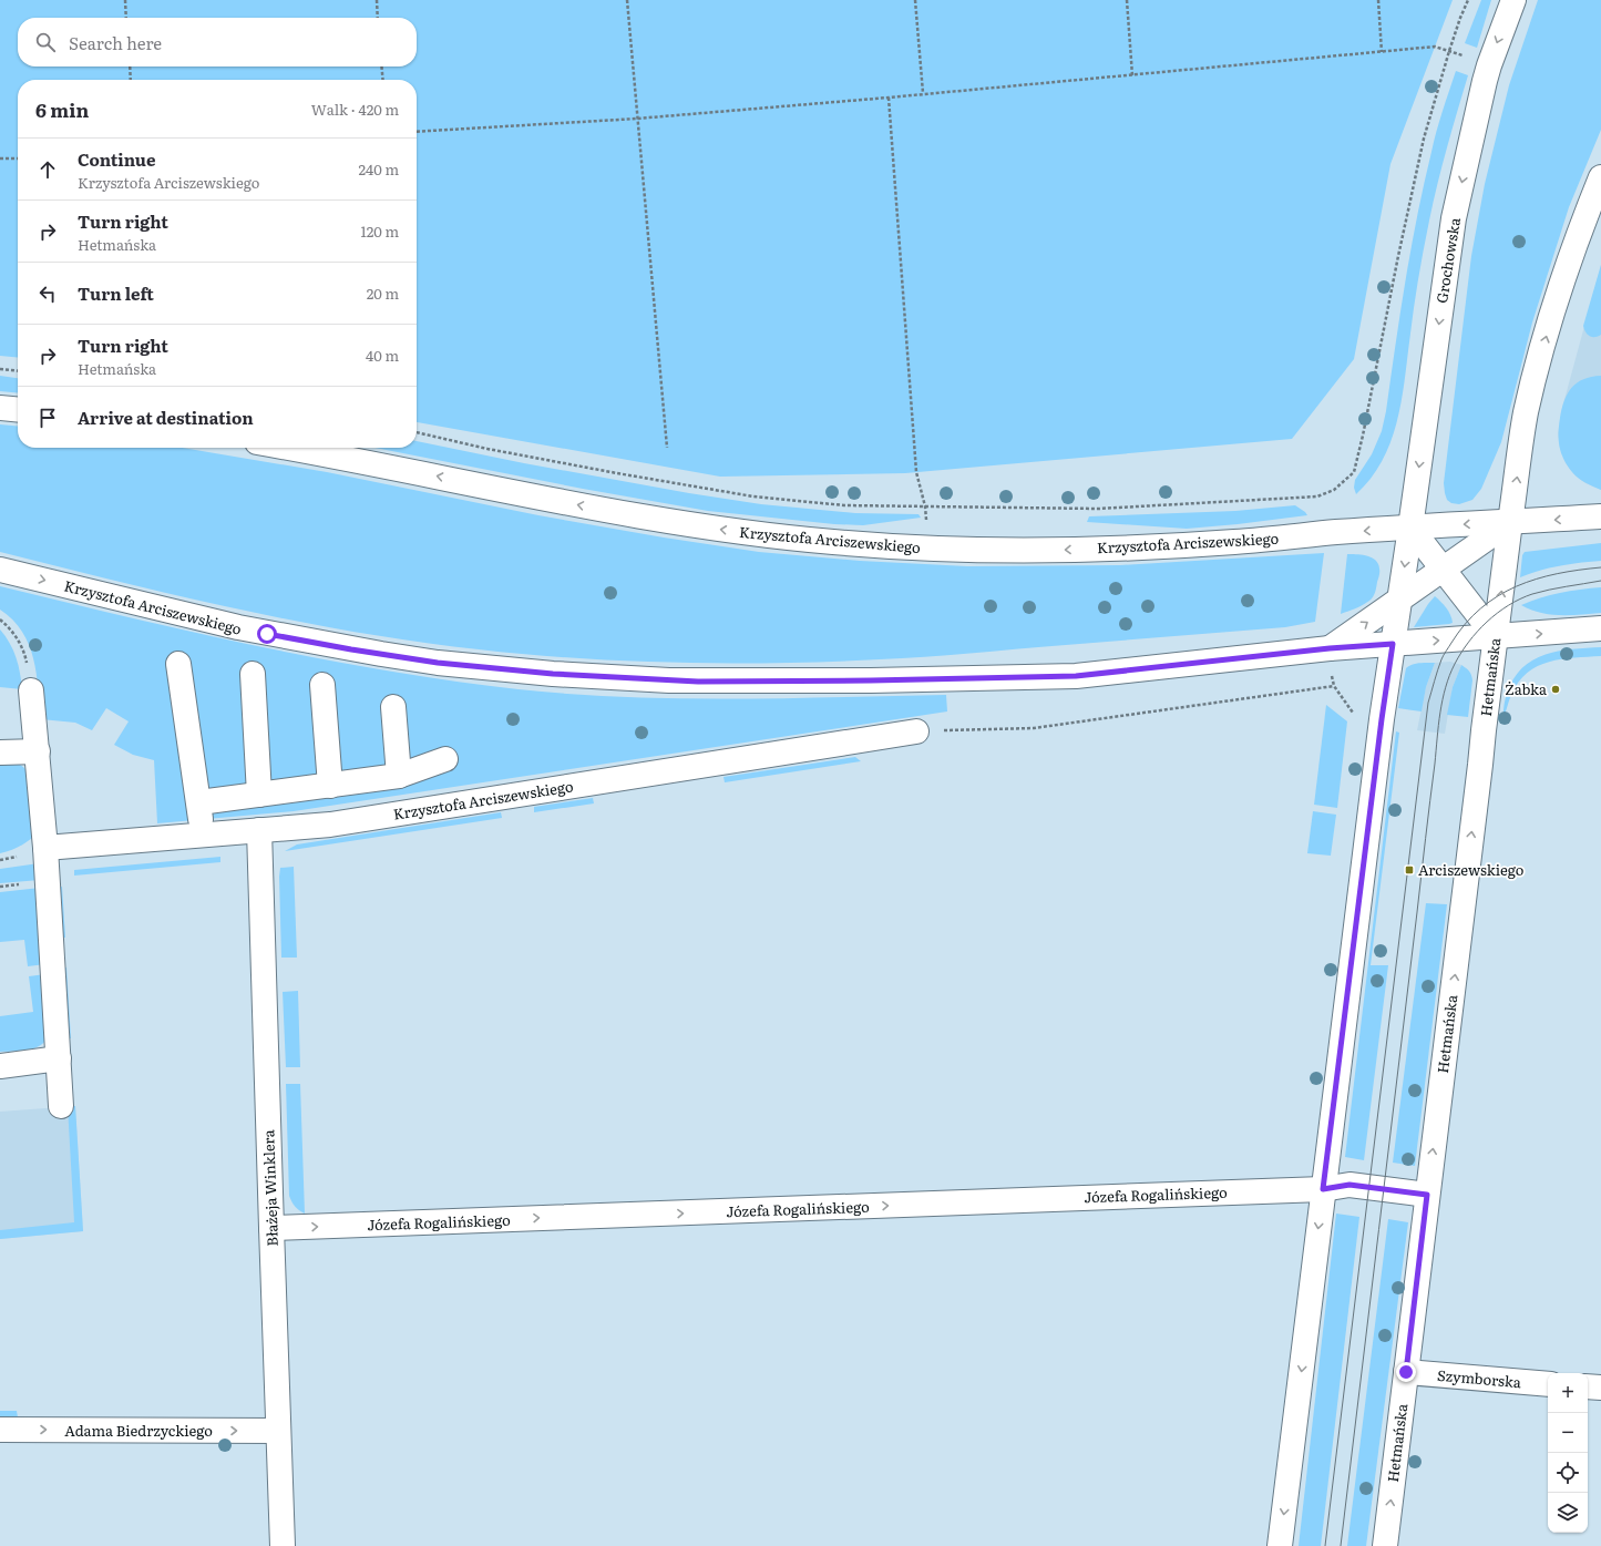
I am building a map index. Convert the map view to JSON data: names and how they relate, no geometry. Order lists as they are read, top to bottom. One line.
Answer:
{"streets":{"main road":["Grochowska","Krzysztofa Arciszewskiego","Hetmańska","Błażeja Winklera","Józefa Rogalińskiego","Szymborska","Adama Biedrzyckiego"]},"crossings":[["Grochowska","Krzysztofa Arciszewskiego"],["Krzysztofa Arciszewskiego","Hetmańska"],["Krzysztofa Arciszewskiego","Błażeja Winklera"],["Hetmańska","Józefa Rogalińskiego"],["Hetmańska","Szymborska"],["Błażeja Winklera","Józefa Rogalińskiego"],["Błażeja Winklera","Adama Biedrzyckiego"]],"one_way":["Józefa Rogalińskiego","Adama Biedrzyckiego"],"places":{"other":["Żabka"],"transit":["Arciszewskiego"]},"page":{"search":"Search here","heading":["6 min","Walk · 420 m"],"list":[["Continue","Krzysztofa Arciszewskiego","240 m"],["Turn right","Hetmańska","120 m"],["Turn left","20 m"],["Turn right","Hetmańska","40 m"],"Arrive at destination"],"map_buttons":["+","−"]}}
